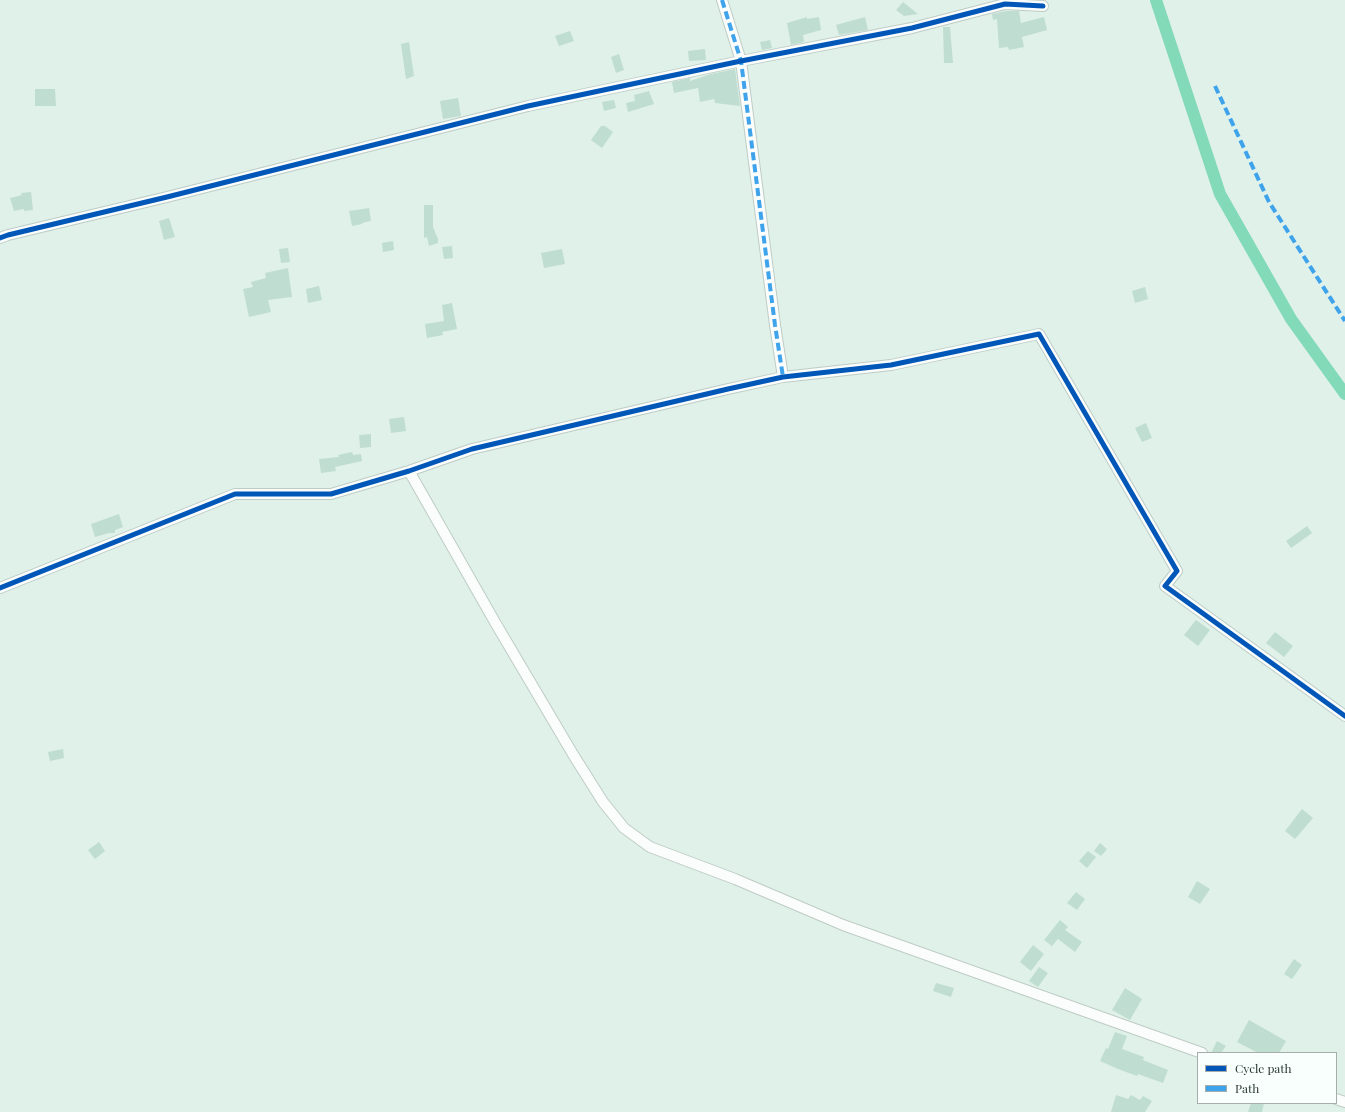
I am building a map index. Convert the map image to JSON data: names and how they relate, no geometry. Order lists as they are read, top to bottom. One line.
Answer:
{"legend":["Cycle path","Path"]}
